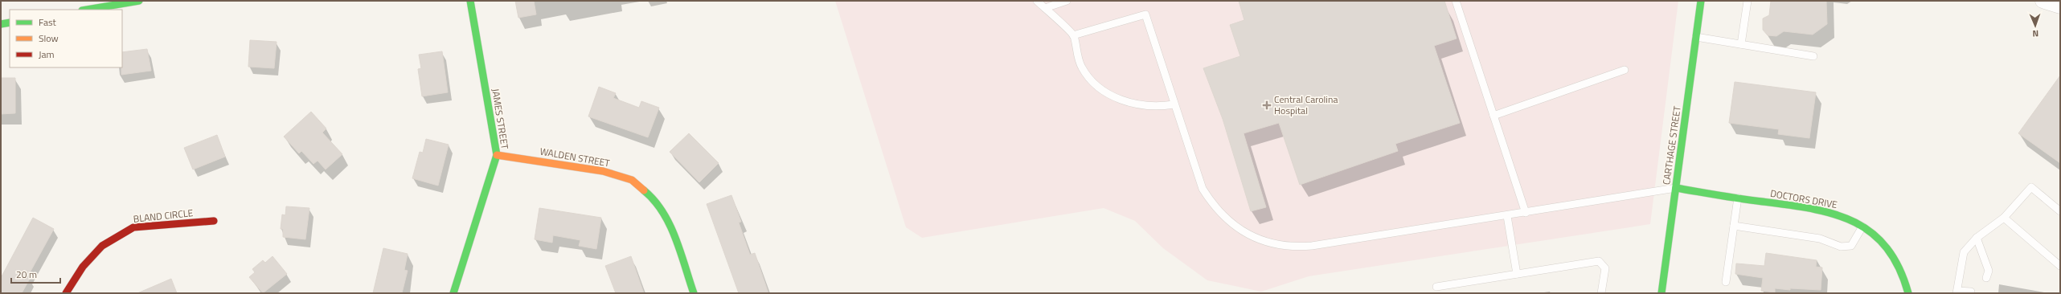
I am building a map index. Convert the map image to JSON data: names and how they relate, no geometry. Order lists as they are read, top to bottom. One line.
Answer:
{"streets":{"street":["JAMES STREET","CARTHAGE STREET","WALDEN STREET","DOCTORS DRIVE","BLAND CIRCLE"]},"crossings":[["JAMES STREET","WALDEN STREET"],["CARTHAGE STREET","DOCTORS DRIVE"]],"places":{"health":["Central Carolina Hospital"]},"legend":["Fast","Slow","Jam"],"scale_bar":"20 m","north":"bottom"}
